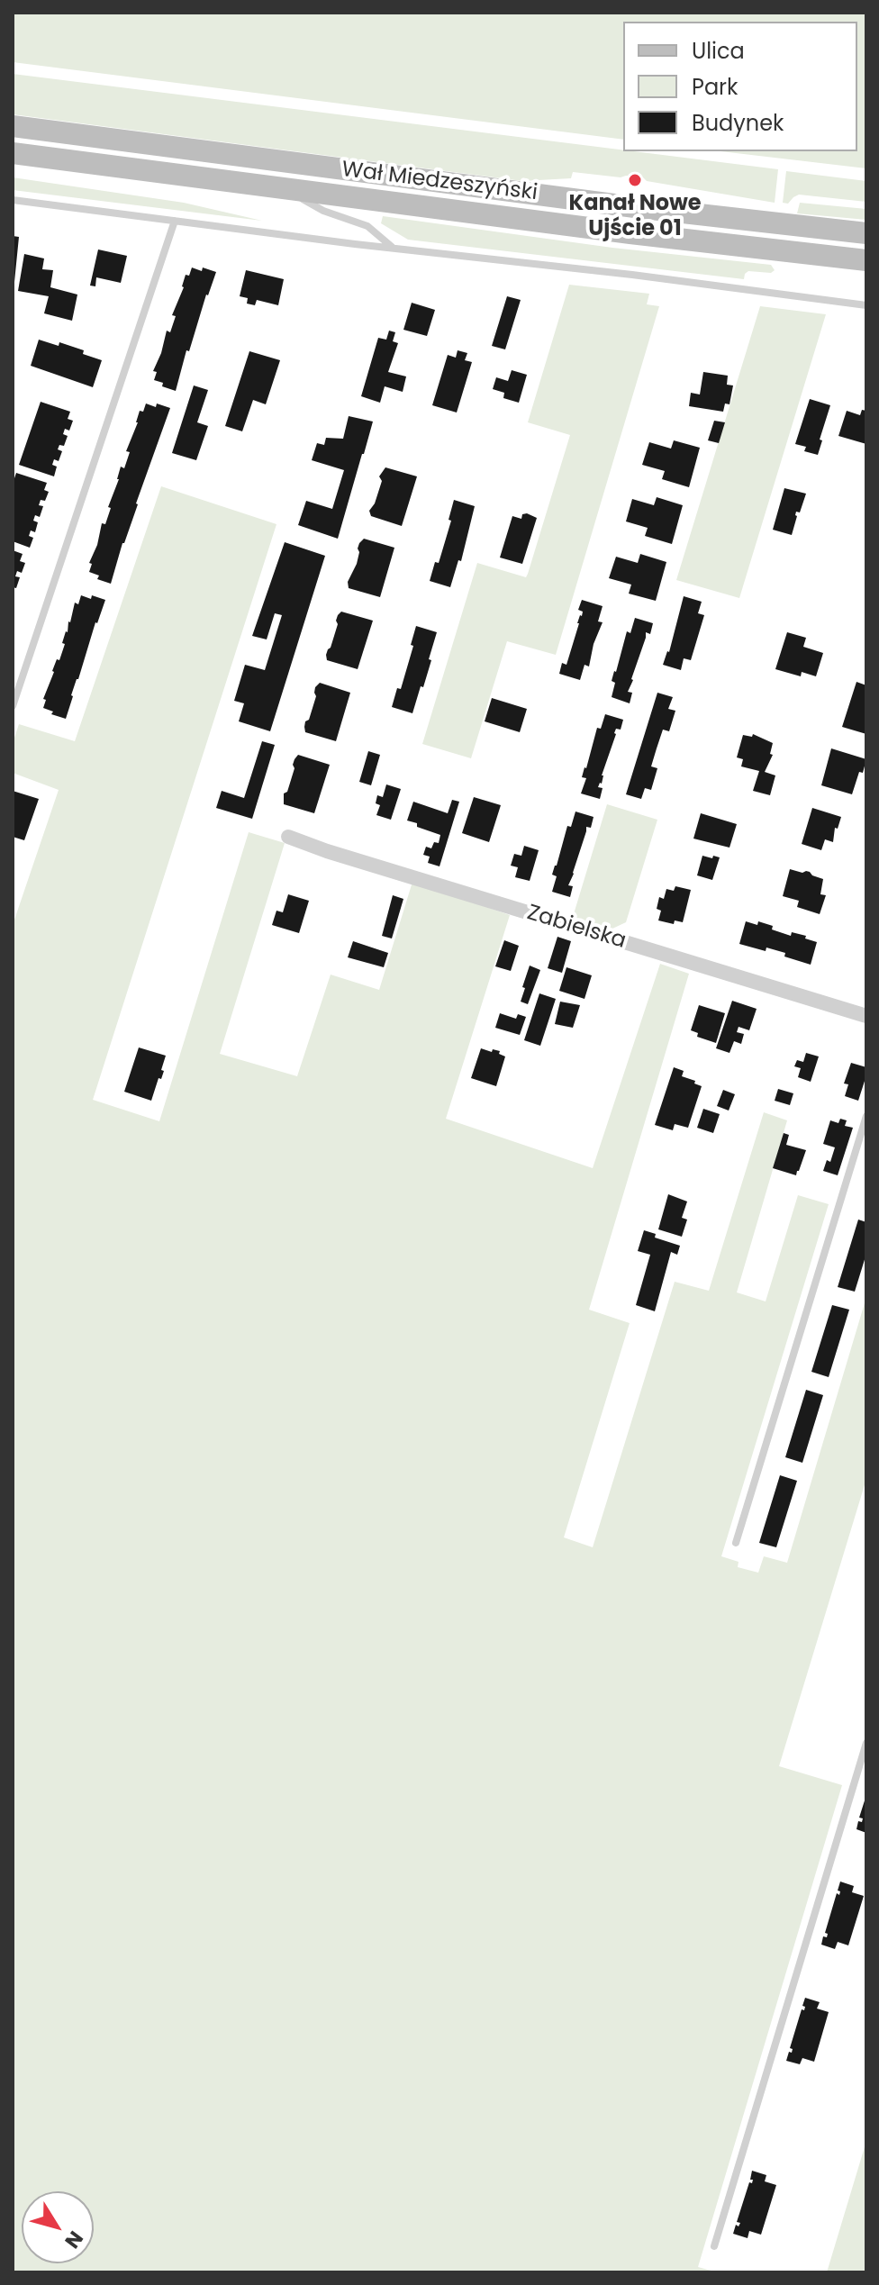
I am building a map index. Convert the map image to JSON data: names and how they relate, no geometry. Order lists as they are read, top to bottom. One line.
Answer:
{"streets":{"main road":["Wał Miedzeszyński"],"street":["Zabielska"]},"places":["Kanał Nowe Ujście 01"],"legend":["Ulica","Park","Budynek"],"north":"bottom right"}
